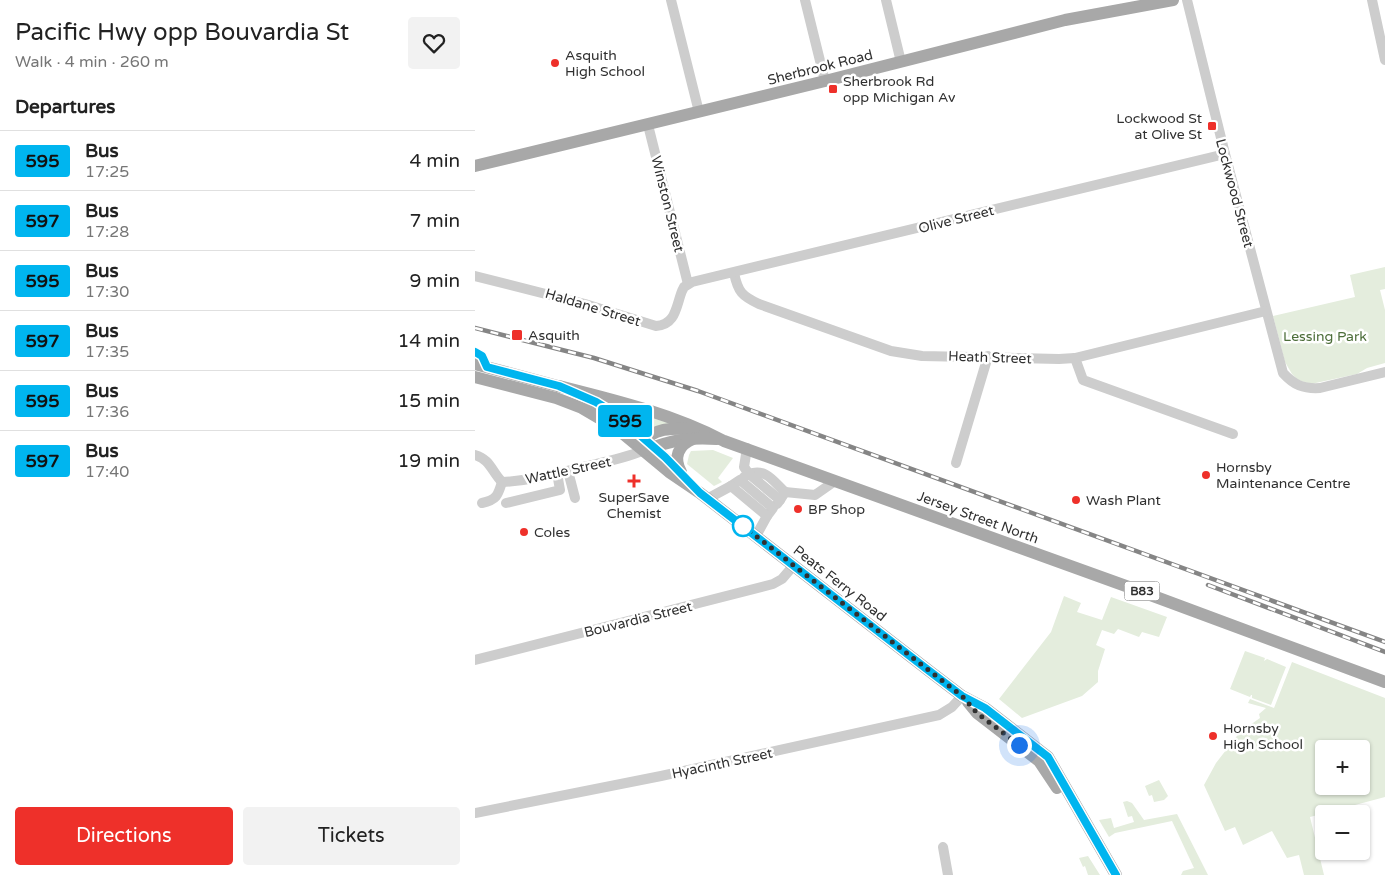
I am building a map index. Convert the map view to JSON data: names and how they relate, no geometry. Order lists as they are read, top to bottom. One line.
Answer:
{"streets":{"main road":["Sherbrook Road","Jersey Street North","Peats Ferry Road","B83"],"street":["Lockwood Street","Winston Street","Olive Street","Haldane Street","Heath Street","Wattle Street","Bouvardia Street","Hyacinth Street"]},"crossings":[["Sherbrook Road","Winston Street"],["Lockwood Street","Olive Street"],["Lockwood Street","Heath Street"],["Winston Street","Olive Street"],["Winston Street","Haldane Street"],["Olive Street","Haldane Street"],["Olive Street","Heath Street"],["Wattle Street","Peats Ferry Road"],["Wattle Street","B83"],["Jersey Street North","Peats Ferry Road"],["Jersey Street North","B83"],["Peats Ferry Road","B83"],["Peats Ferry Road","Bouvardia Street"],["Peats Ferry Road","Hyacinth Street"]],"parks":["Lessing Park"],"places":{"other":["Asquith High School","Hornsby Maintenance Centre","Wash Plant","BP Shop","Coles","Hornsby High School"],"transit":["Sherbrook Rd opp Michigan Av","Lockwood St at Olive St","Asquith"],"health":["SuperSave Chemist"]},"lines":["bus line 595"],"page":{"heading":[["Pacific Hwy opp Bouvardia St","Walk · 4 min · 260 m"],"Departures"],"on_map":"595","list":[{"mark":"595","name":"Bus","note":"17:25","value":"4 min"},{"mark":"597","name":"Bus","note":"17:28","value":"7 min"},{"mark":"595","name":"Bus","note":"17:30","value":"9 min"},{"mark":"597","name":"Bus","note":"17:35","value":"14 min"},{"mark":"595","name":"Bus","note":"17:36","value":"15 min"},{"mark":"597","name":"Bus","note":"17:40","value":"19 min"}],"map_buttons":["+","−"],"buttons":["Directions","Tickets"]}}
